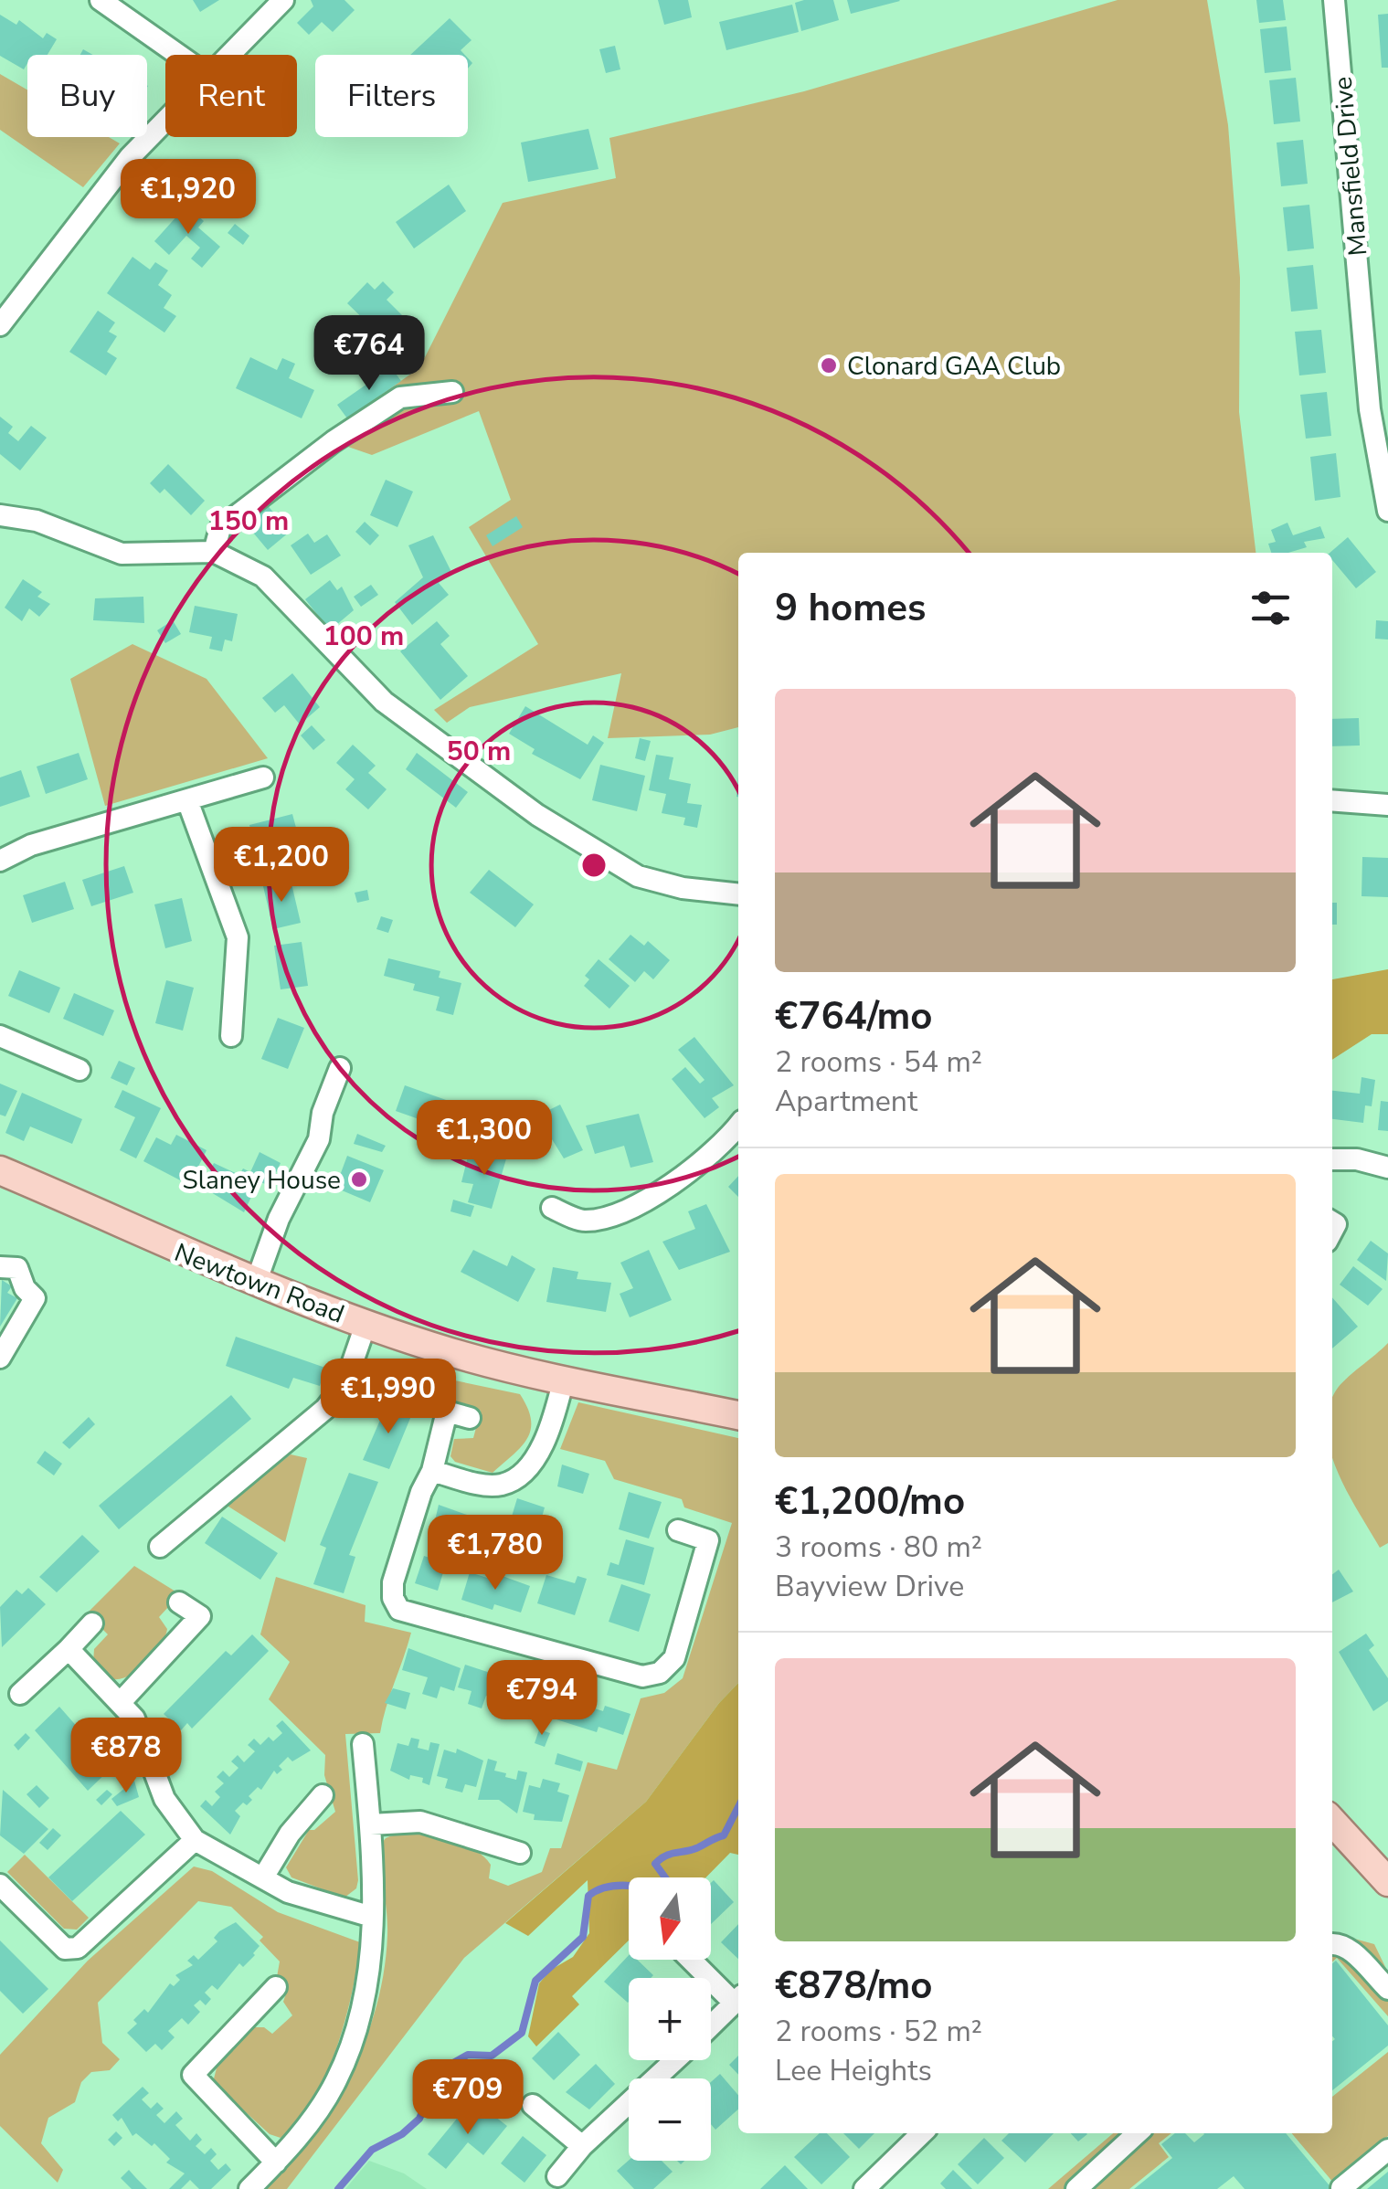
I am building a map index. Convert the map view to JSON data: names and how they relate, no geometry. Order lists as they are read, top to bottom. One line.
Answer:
{"streets":{"main road":["Newtown Road"],"street":["Mansfield Drive"]},"places":["Clonard GAA Club","Slaney House"],"north":"bottom","page":{"chip":["Buy","Rent","Filters"],"price":["€1,920","€764","€1,200","€1,300","€1,990","€1,780","€794","€878","€709"],"heading":"9 homes","list":[{"name":"€764/mo","note":"2 rooms · 54 m² · Apartment"},{"name":"€1,200/mo","note":"3 rooms · 80 m² · Bayview Drive"},{"name":"€878/mo","note":"2 rooms · 52 m² · Lee Heights"}],"map_buttons":["+","−"]},"rings":["150 m","100 m","50 m"]}
